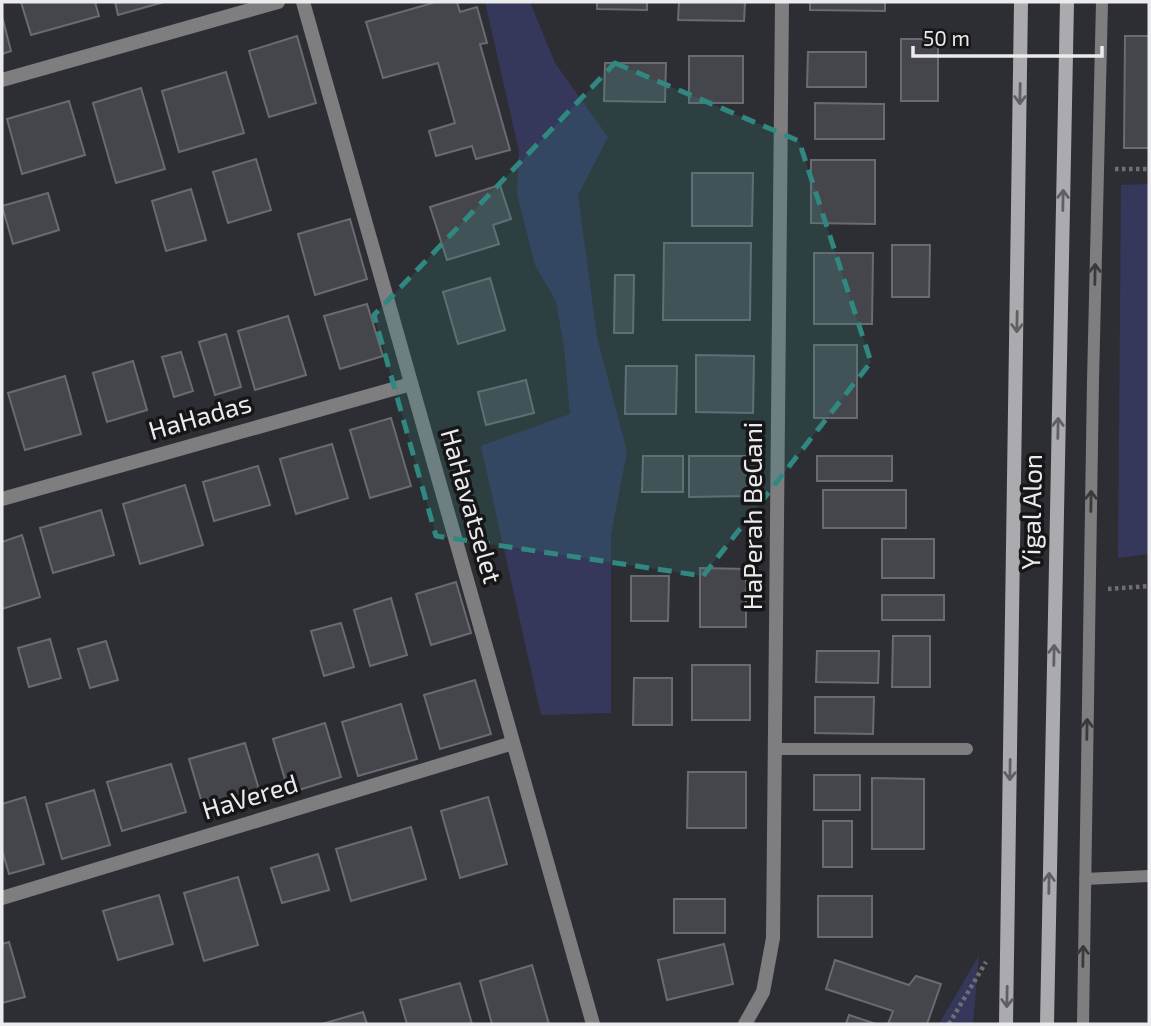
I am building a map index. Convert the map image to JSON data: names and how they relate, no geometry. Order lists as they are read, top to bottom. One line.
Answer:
{"streets":{"main road":["Yigal Alon"],"street":["HaHadas","HaHavatselet","HaPerah BeGani","HaVered"]},"crossings":[["HaHadas","HaHavatselet"],["HaHavatselet","HaVered"]],"scale_bar":"50 m"}
